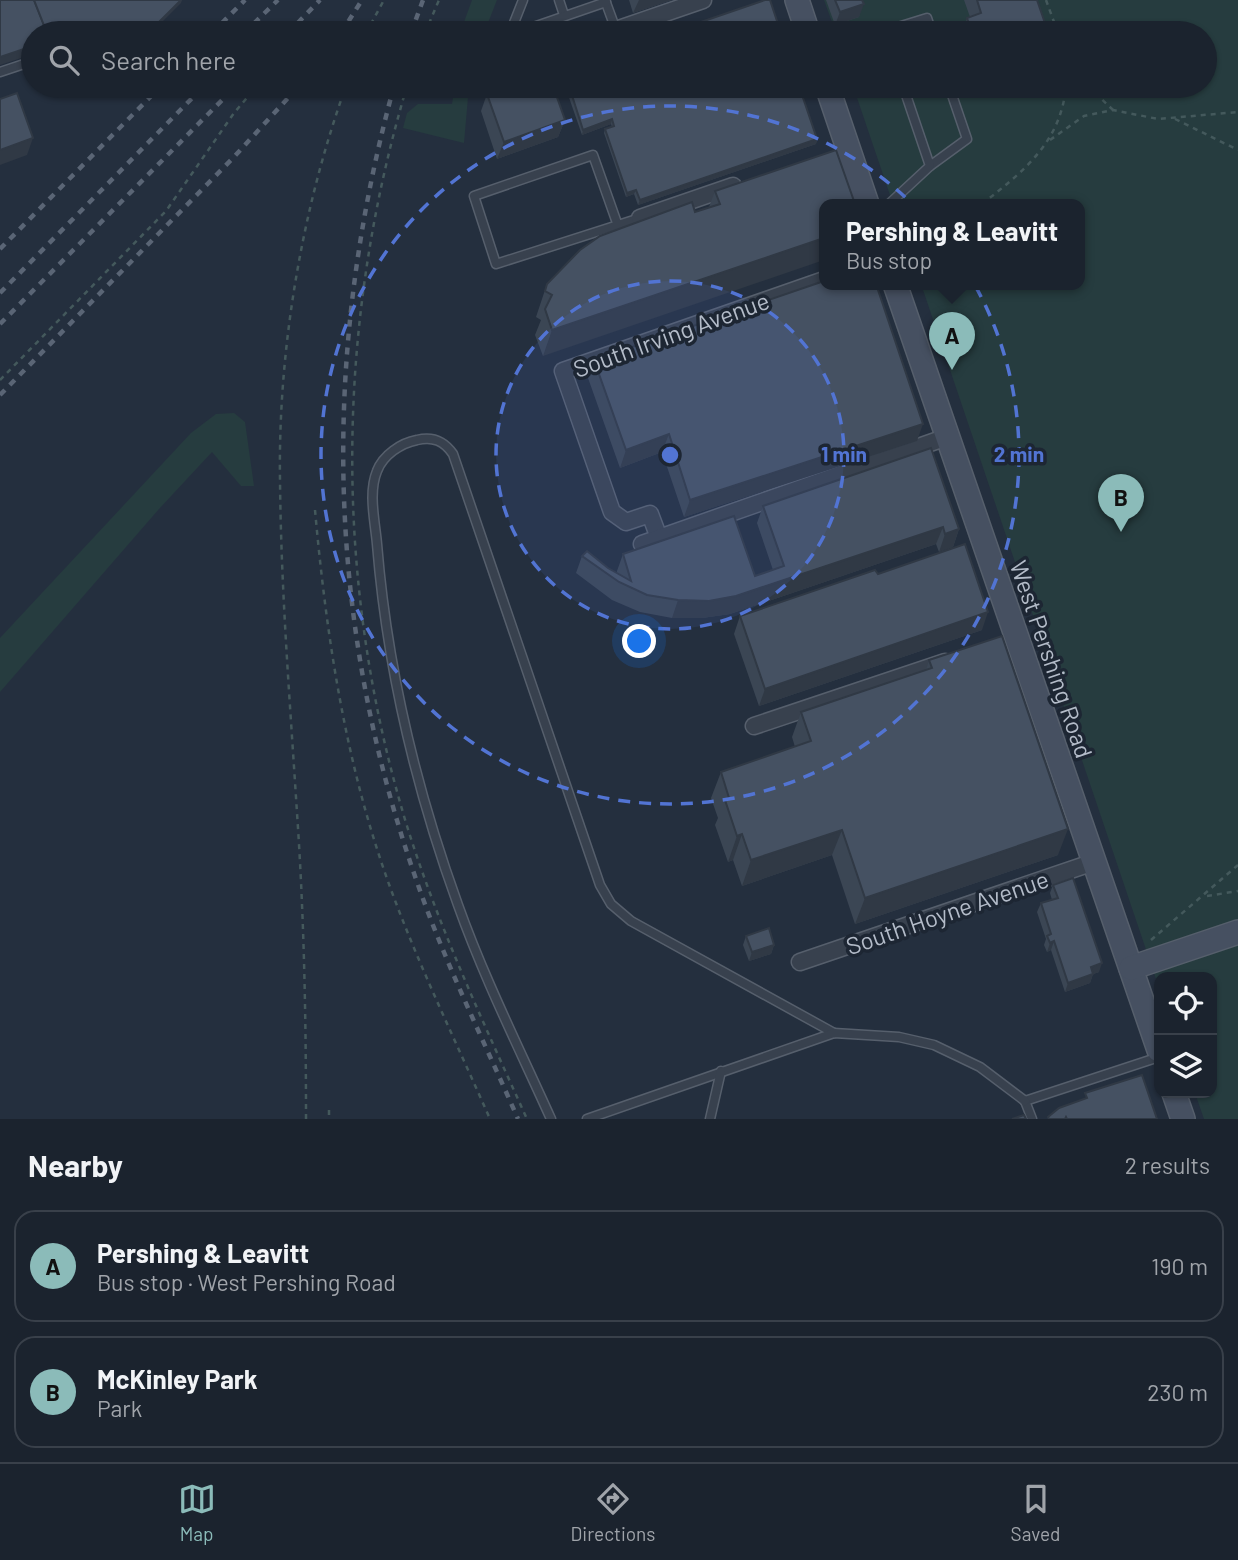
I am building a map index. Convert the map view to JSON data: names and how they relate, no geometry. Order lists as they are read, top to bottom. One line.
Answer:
{"streets":{"main road":["West Pershing Road"],"street":["South Irving Avenue","South Hoyne Avenue"]},"crossings":[["West Pershing Road","South Hoyne Avenue"]],"page":{"search":"Search here","popup":["Pershing & Leavitt","Bus stop"],"pins":["A","B"],"heading":["Nearby","2 results"],"list":[{"mark":"A","name":"Pershing & Leavitt","note":"Bus stop · West Pershing Road","value":"190 m"},{"mark":"B","name":"McKinley Park","note":"Park","value":"230 m"}],"nav":["Map","Directions","Saved"]},"rings":["1 min","2 min"]}
